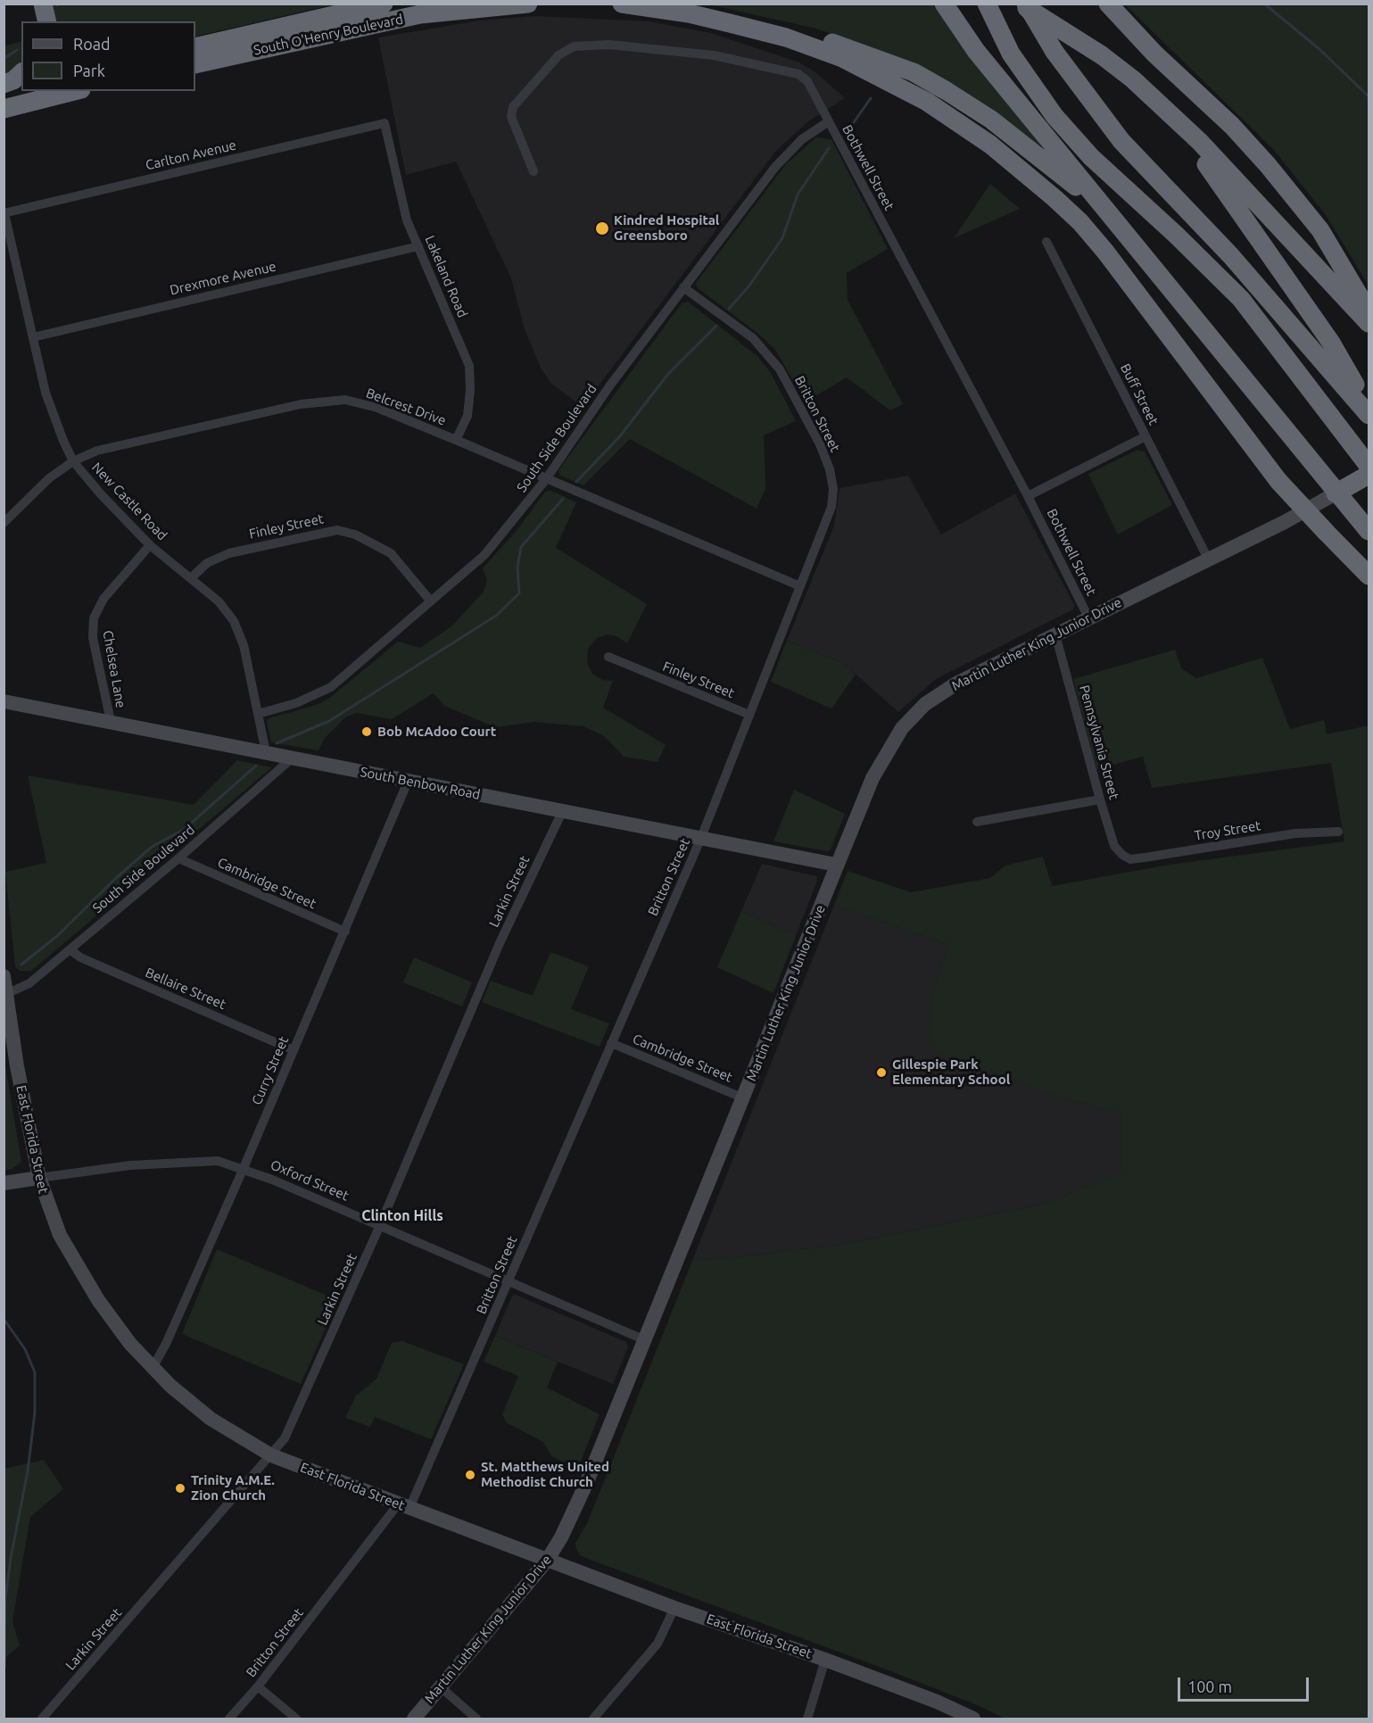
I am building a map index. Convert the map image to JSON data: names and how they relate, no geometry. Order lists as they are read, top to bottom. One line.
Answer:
{"streets":{"highway":["South O'Henry Boulevard","Martin Luther King Junior Drive"],"main road":["South Benbow Road","East Florida Street"],"street":["Carlton Avenue","Bothwell Street","Lakeland Road","Drexmore Avenue","Buff Street","Belcrest Drive","Britton Street","South Side Boulevard","New Castle Road","Finley Street","Chelsea Lane","Pennsylvania Street","Troy Street","Cambridge Street","Larkin Street","Bellaire Street","Curry Street","Oxford Street"]},"crossings":[["Carlton Avenue","Lakeland Road"],["Carlton Avenue","New Castle Road"],["Bothwell Street","South Side Boulevard"],["Bothwell Street","Martin Luther King Junior Drive"],["Lakeland Road","Drexmore Avenue"],["Lakeland Road","Belcrest Drive"],["Drexmore Avenue","New Castle Road"],["Buff Street","Martin Luther King Junior Drive"],["Belcrest Drive","Britton Street"],["Belcrest Drive","South Side Boulevard"],["Belcrest Drive","New Castle Road"],["Britton Street","South Side Boulevard"],["Britton Street","Finley Street"],["Britton Street","South Benbow Road"],["Britton Street","Cambridge Street"],["Britton Street","East Florida Street"],["Britton Street","Oxford Street"],["South Side Boulevard","New Castle Road"],["South Side Boulevard","Finley Street"],["South Side Boulevard","South Benbow Road"],["South Side Boulevard","Cambridge Street"],["South Side Boulevard","Bellaire Street"],["South Side Boulevard","East Florida Street"],["New Castle Road","Finley Street"],["New Castle Road","Chelsea Lane"],["New Castle Road","South Benbow Road"],["Martin Luther King Junior Drive","Pennsylvania Street"],["Martin Luther King Junior Drive","South Benbow Road"],["Martin Luther King Junior Drive","Cambridge Street"],["Martin Luther King Junior Drive","East Florida Street"],["Martin Luther King Junior Drive","Oxford Street"],["Chelsea Lane","South Benbow Road"],["Pennsylvania Street","Troy Street"],["South Benbow Road","Larkin Street"],["South Benbow Road","Curry Street"],["Cambridge Street","Curry Street"],["Larkin Street","East Florida Street"],["Larkin Street","Oxford Street"],["Bellaire Street","Curry Street"],["Curry Street","East Florida Street"],["Curry Street","Oxford Street"],["East Florida Street","Oxford Street"]],"districts":["Clinton Hills"],"places":["Kindred Hospital Greensboro","Bob McAdoo Court","Gillespie Park Elementary School","St. Matthews United Methodist Church","Trinity A.M.E. Zion Church"],"legend":["Road","Park"],"scale_bar":"100 m"}
